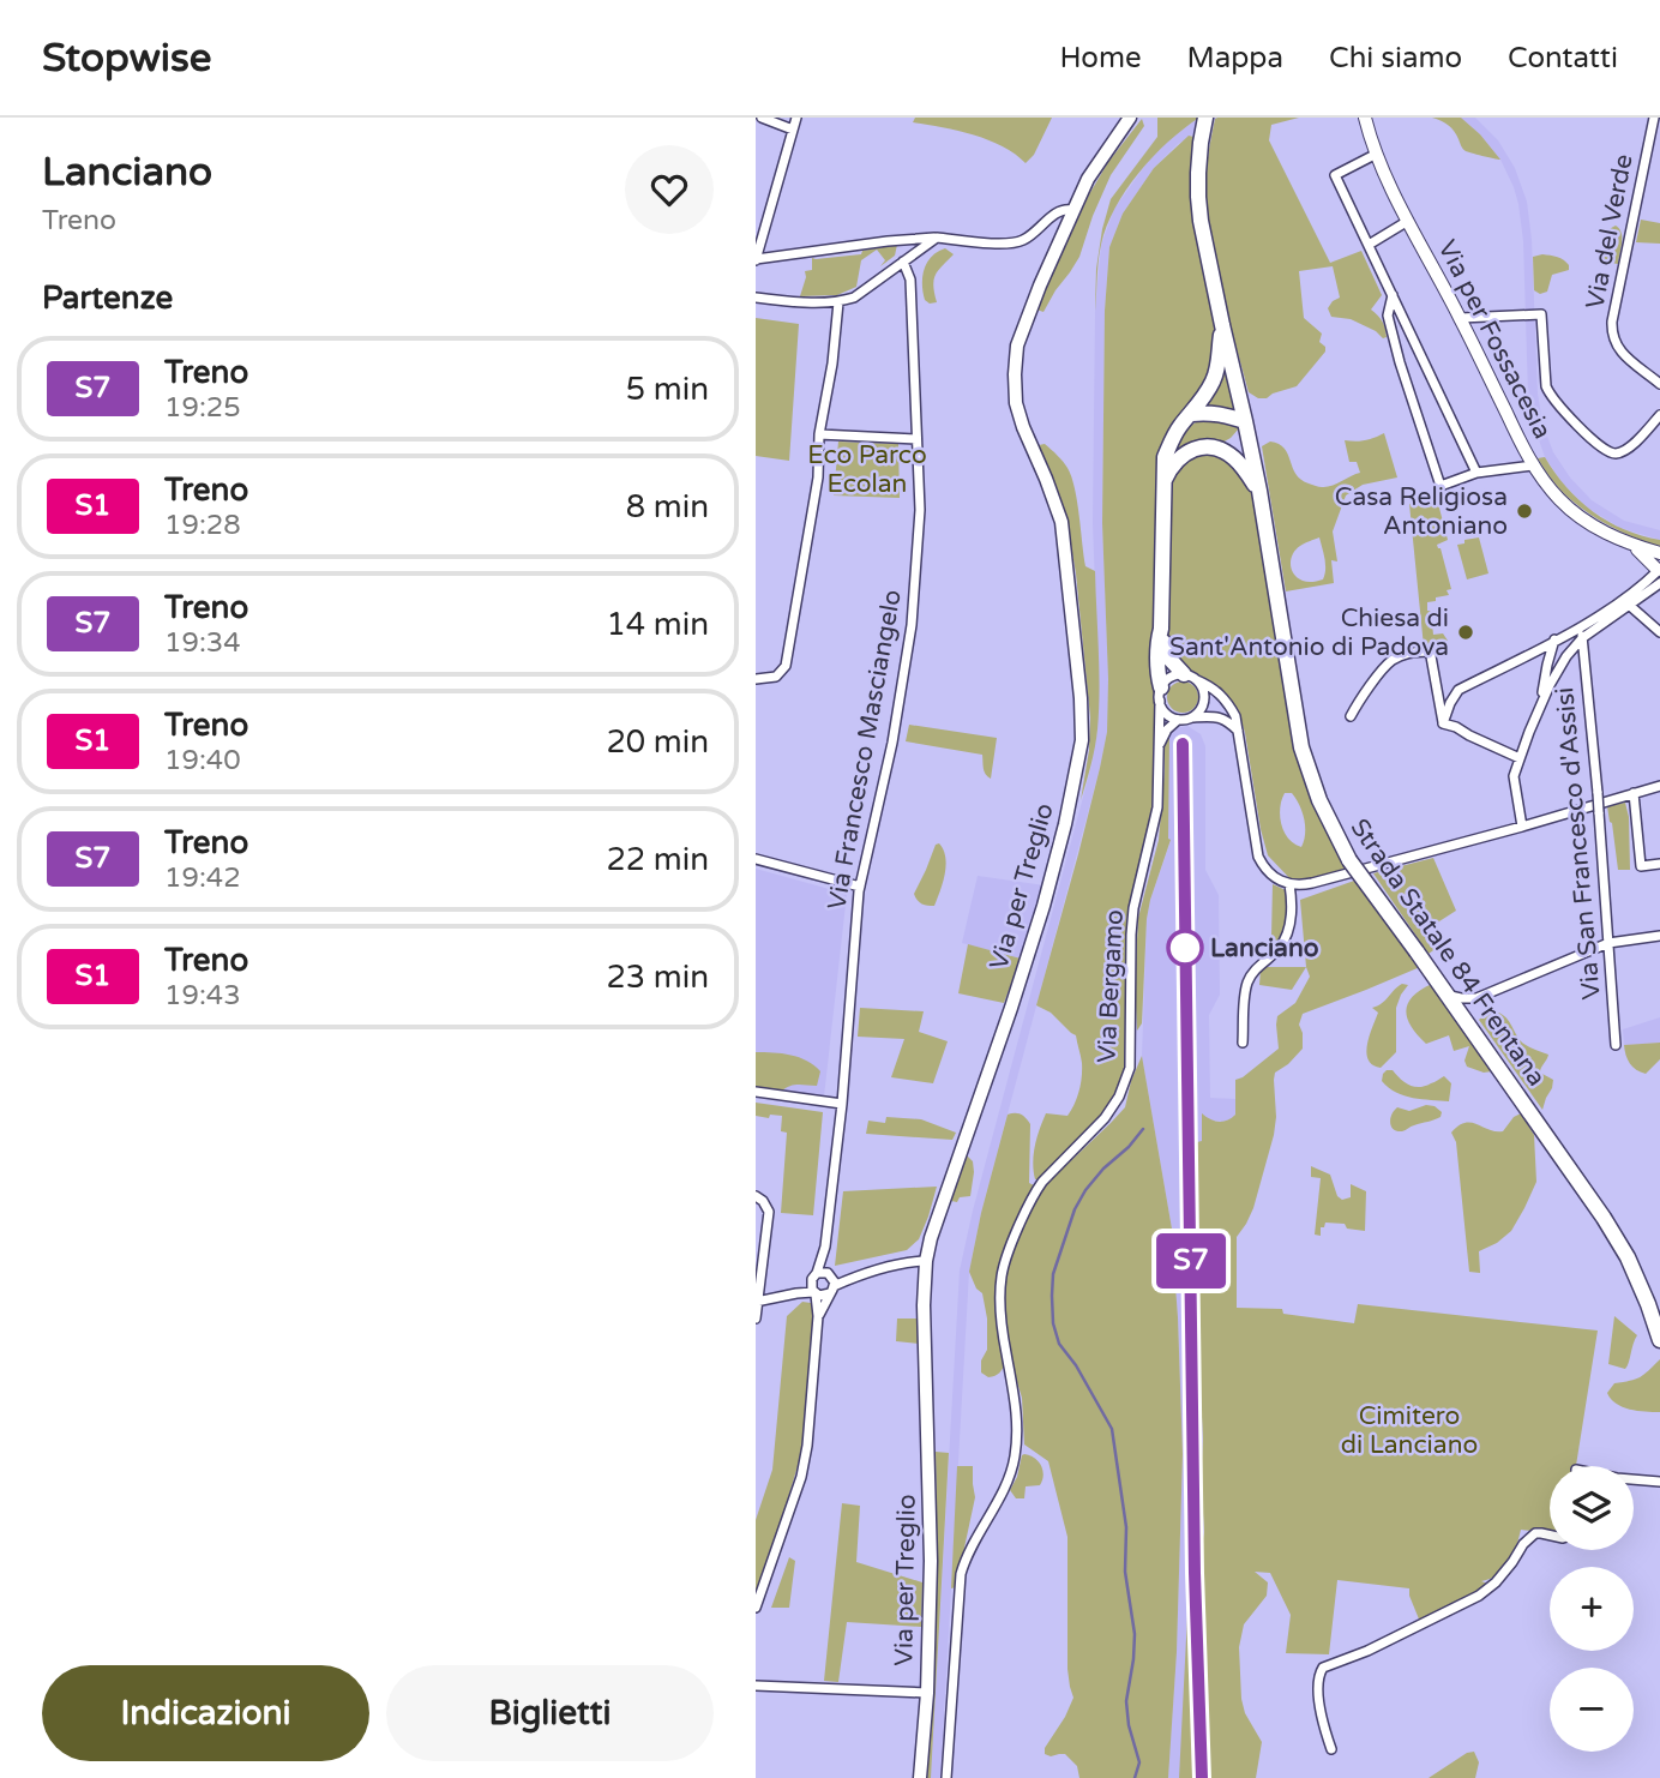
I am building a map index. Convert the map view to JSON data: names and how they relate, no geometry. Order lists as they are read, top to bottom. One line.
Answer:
{"streets":{"main road":["Via per Treglio","Strada Statale 84 Frentana"],"street":["Via del Verde","Via per Fossacesia","Via Francesco Masciangelo","Via San Francesco d'Assisi","Via Bergamo"]},"parks":["Eco Parco Ecolan","Cimitero di Lanciano"],"places":["Casa Religiosa Antoniano","Chiesa di Sant'Antonio di Padova","Lanciano"],"page":{"header":"Stopwise","nav":["Home","Mappa","Chi siamo","Contatti"],"heading":[["Lanciano","Treno"],"Partenze"],"on_map":"S7","list":[{"mark":"S7","name":"Treno","note":"19:25","value":"5 min"},{"mark":"S1","name":"Treno","note":"19:28","value":"8 min"},{"mark":"S7","name":"Treno","note":"19:34","value":"14 min"},{"mark":"S1","name":"Treno","note":"19:40","value":"20 min"},{"mark":"S7","name":"Treno","note":"19:42","value":"22 min"},{"mark":"S1","name":"Treno","note":"19:43","value":"23 min"}],"map_buttons":["+","−"],"buttons":["Indicazioni","Biglietti"]}}
